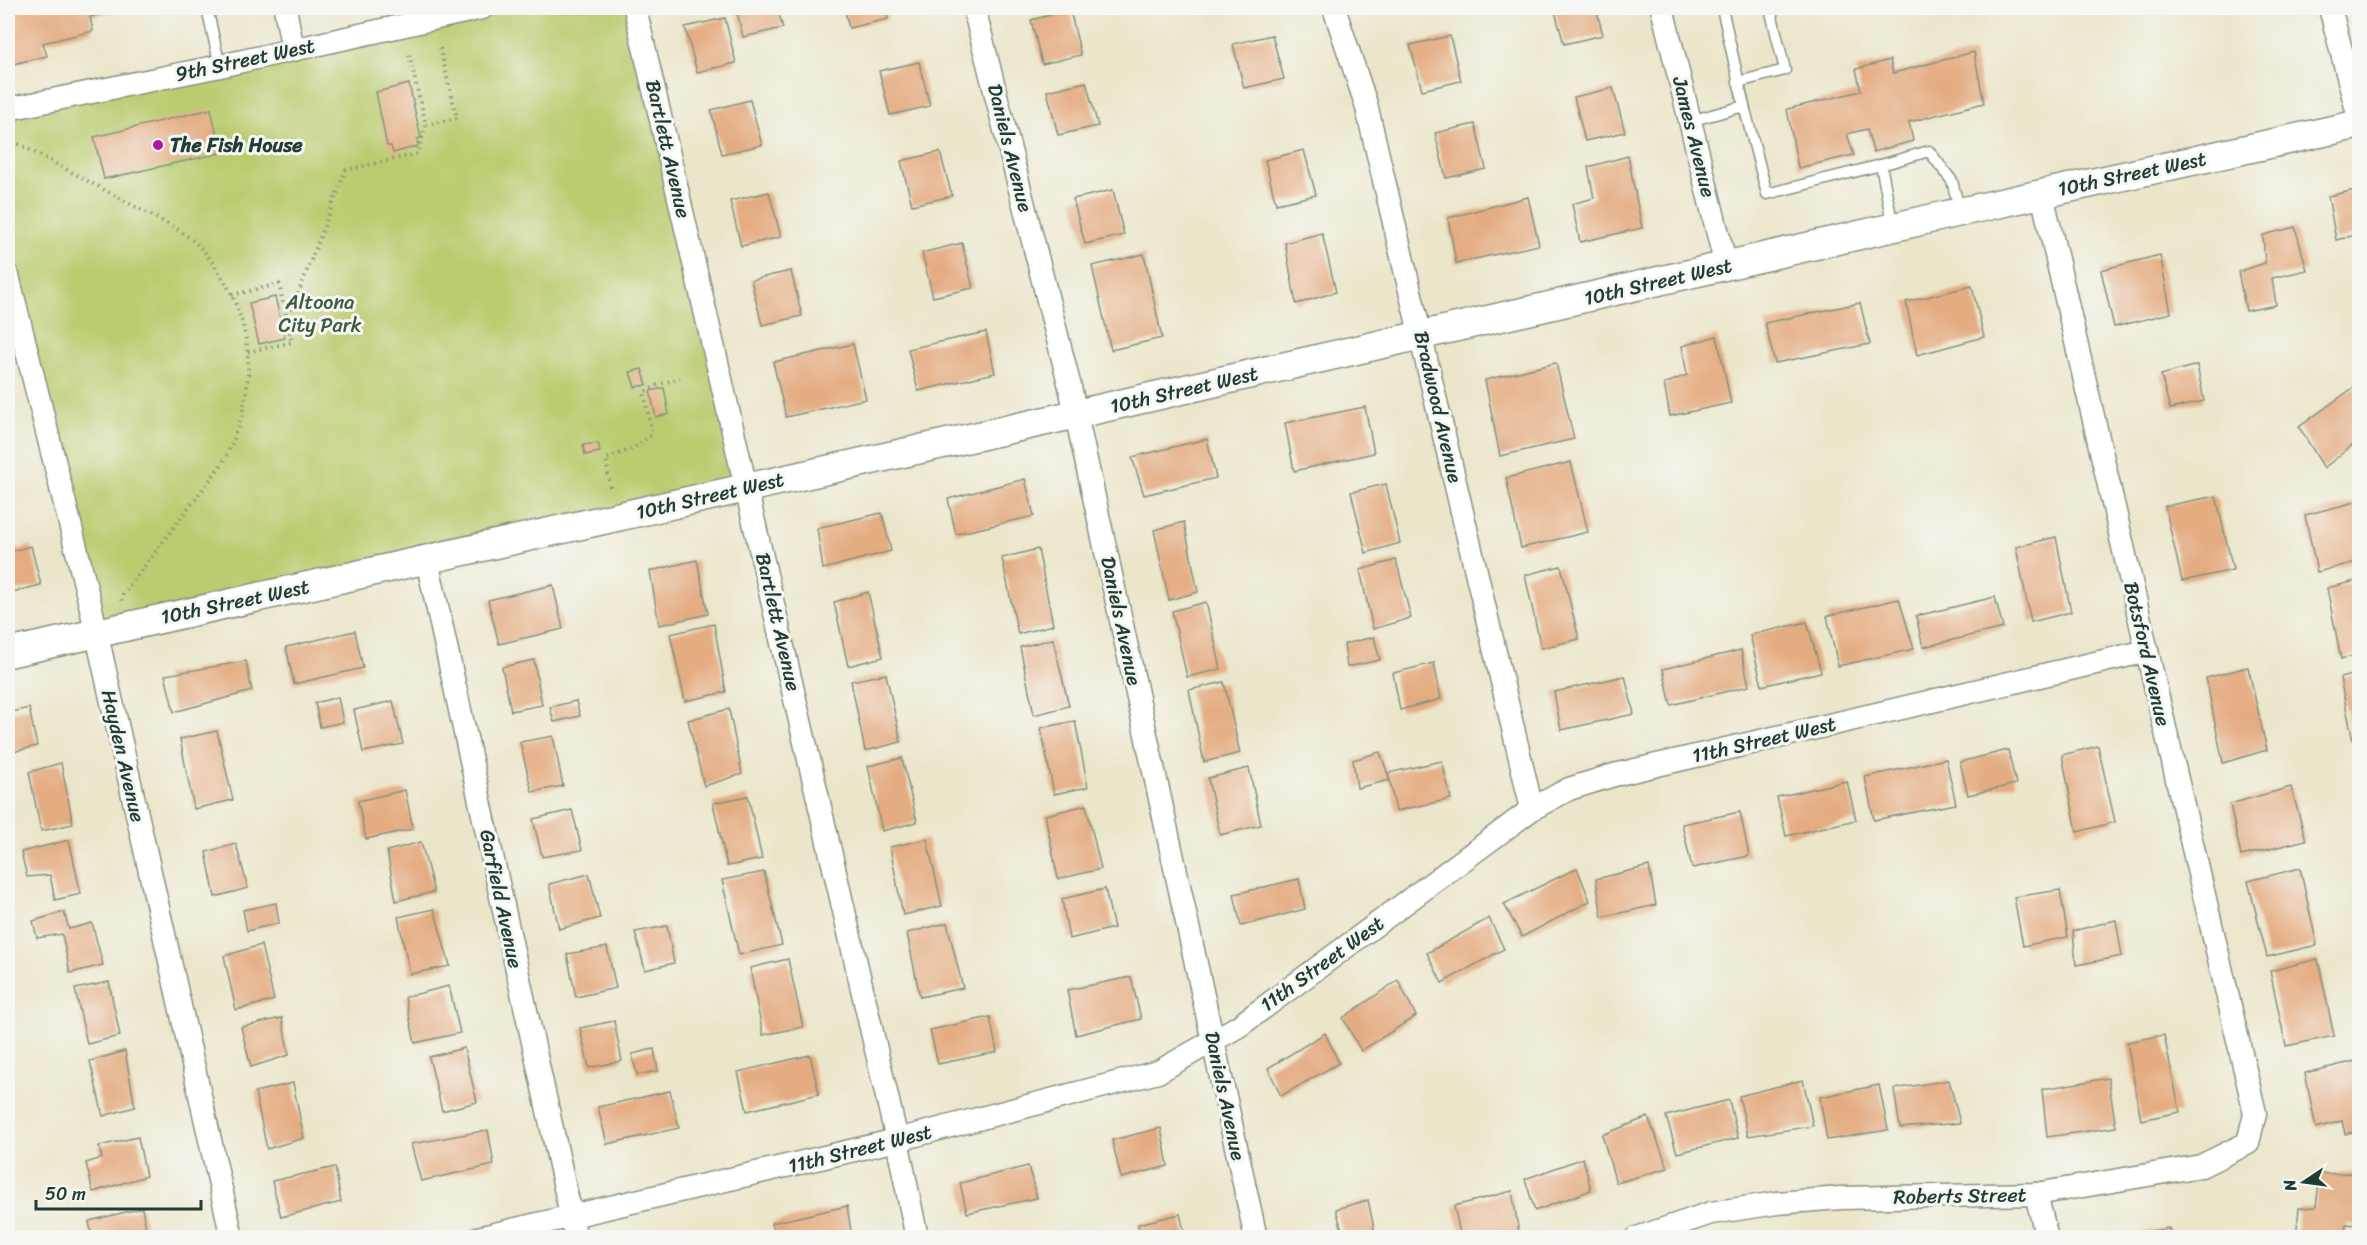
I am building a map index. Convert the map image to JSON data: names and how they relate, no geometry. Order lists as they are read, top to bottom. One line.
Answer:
{"streets":{"street":["9th Street West","James Avenue","Daniels Avenue","Bartlett Avenue","10th Street West","Bradwood Avenue","Botsford Avenue","11th Street West","Hayden Avenue","Garfield Avenue","Roberts Street"]},"crossings":[["James Avenue","10th Street West"],["Daniels Avenue","10th Street West"],["Daniels Avenue","11th Street West"],["Bartlett Avenue","10th Street West"],["Bartlett Avenue","11th Street West"],["10th Street West","Bradwood Avenue"],["10th Street West","Botsford Avenue"],["10th Street West","Hayden Avenue"],["10th Street West","Garfield Avenue"],["Bradwood Avenue","11th Street West"],["Botsford Avenue","11th Street West"],["Botsford Avenue","Roberts Street"],["11th Street West","Garfield Avenue"]],"parks":["Altoona City Park"],"places":["The Fish House"],"scale_bar":"50 m","north":"left"}
